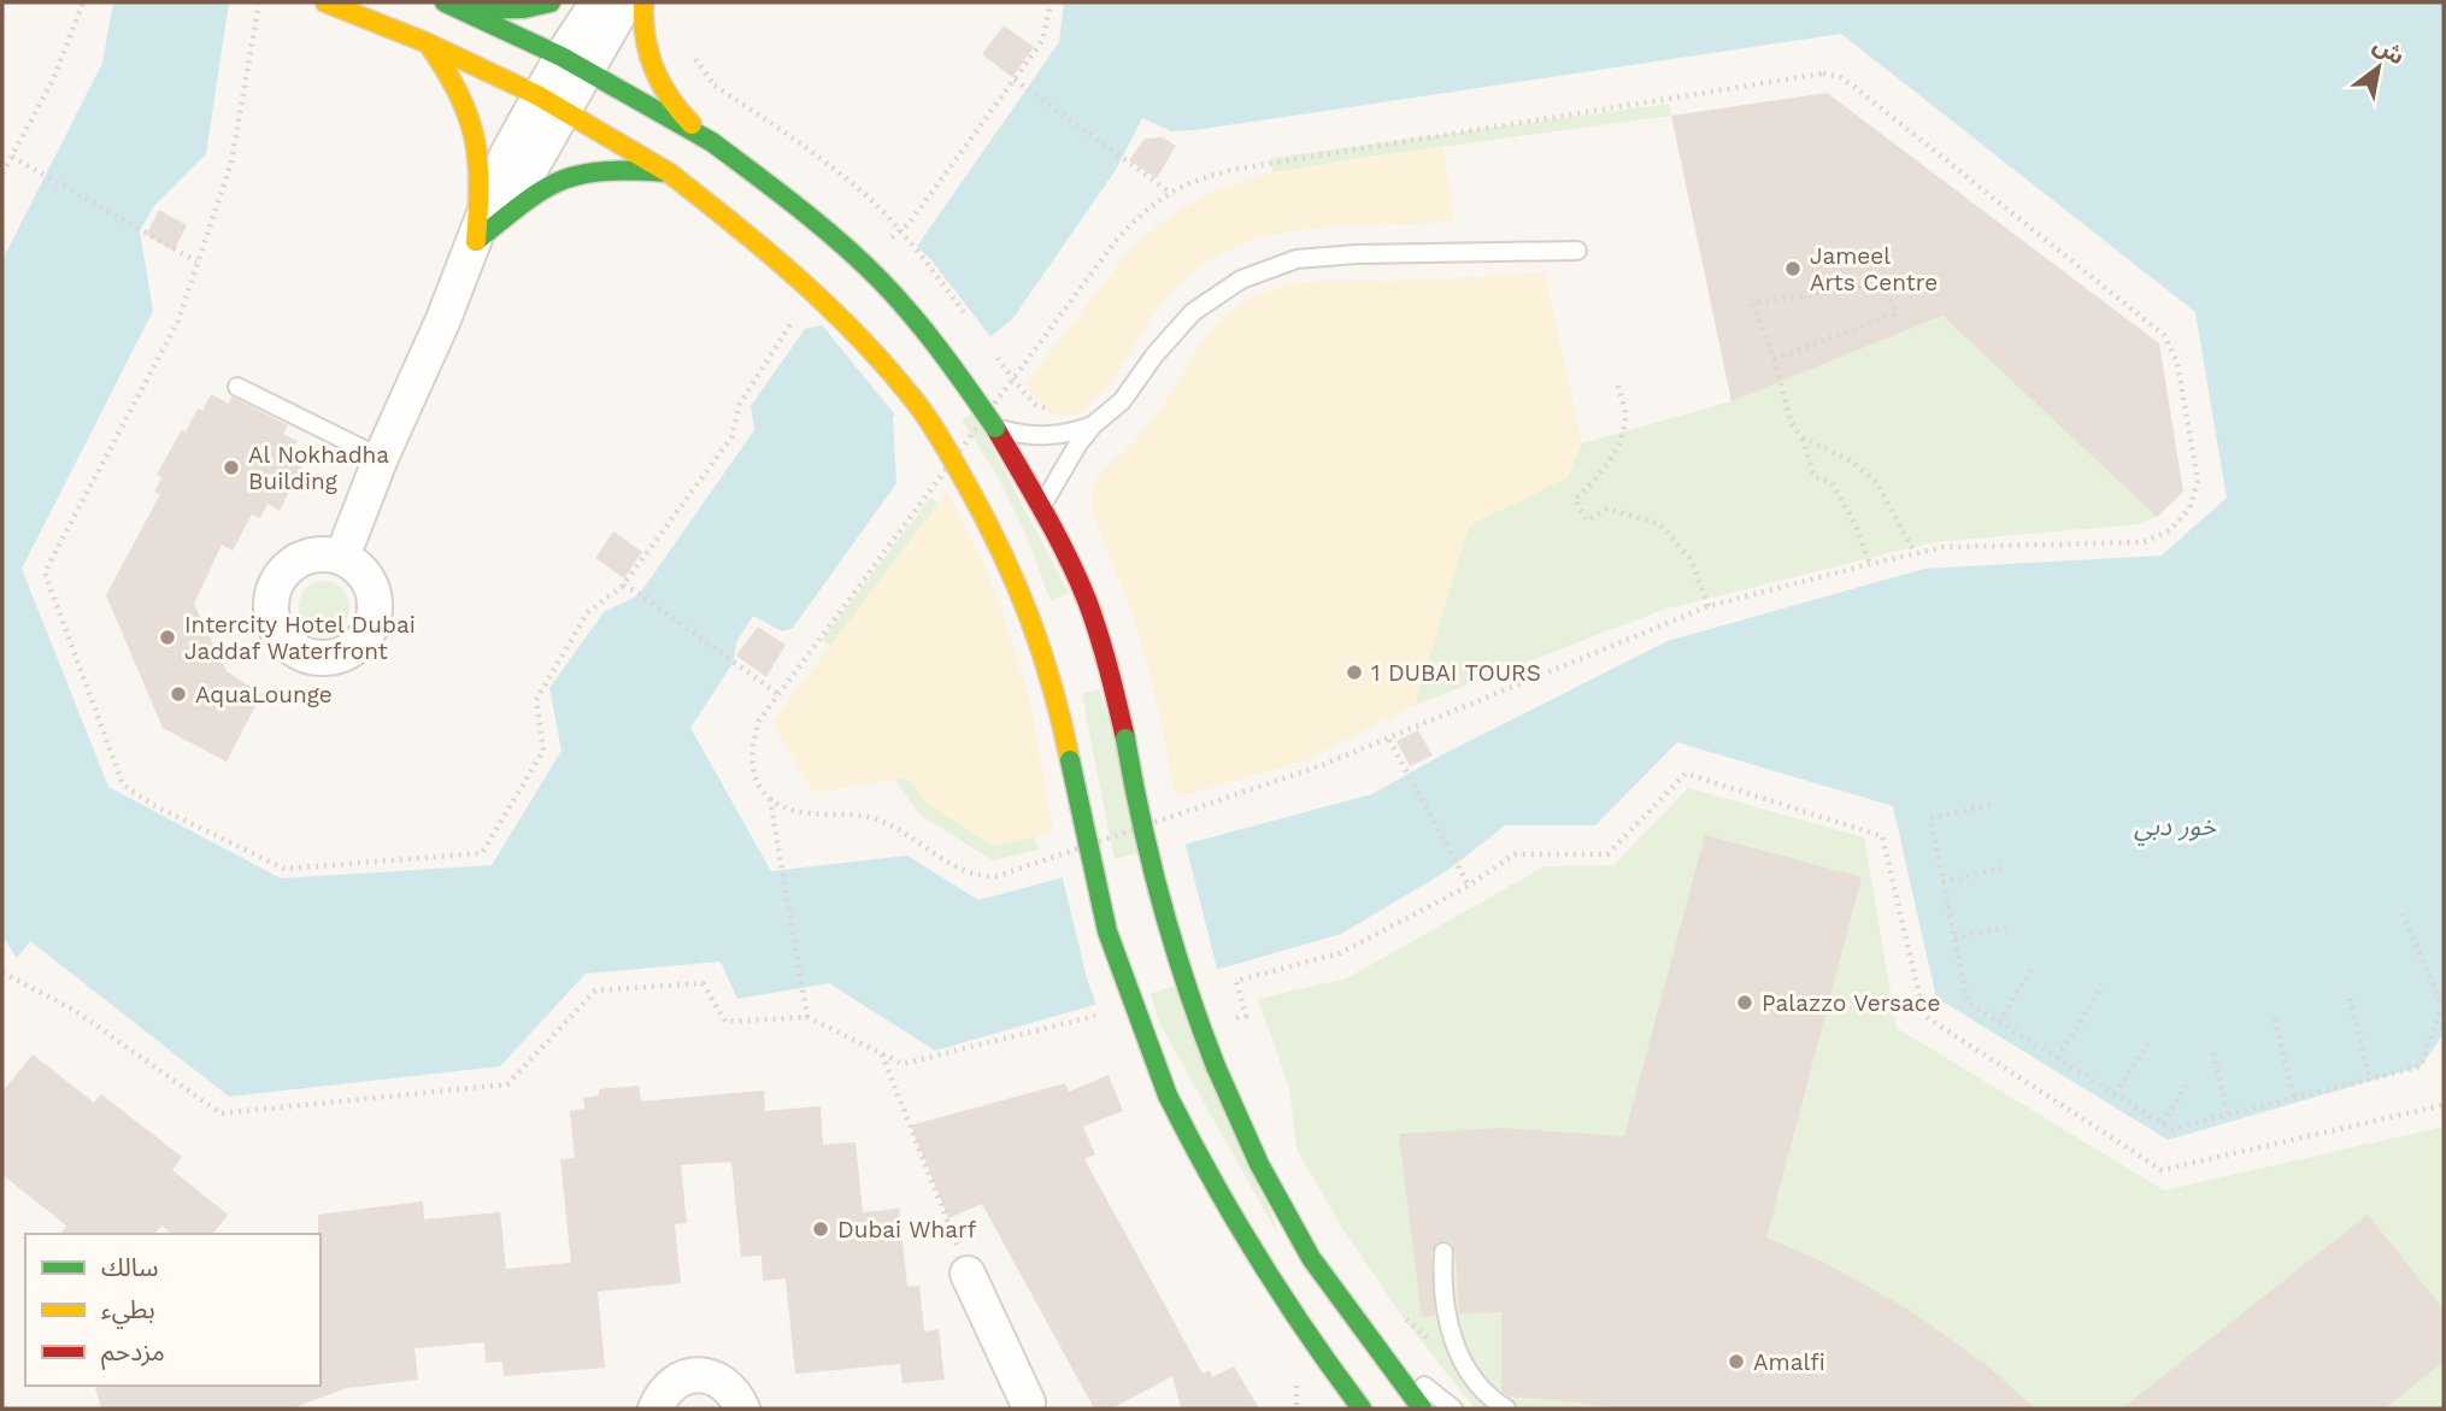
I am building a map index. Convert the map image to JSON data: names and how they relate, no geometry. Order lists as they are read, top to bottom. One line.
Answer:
{"water":["خور دبي"],"places":["Jameel Arts Centre","Al Nokhadha Building","Intercity Hotel Dubai Jaddaf Waterfront","1 DUBAI TOURS","AquaLounge","Palazzo Versace","Dubai Wharf","Amalfi"],"legend":["سالك","بطيء","مزدحم"],"north":"top right"}
